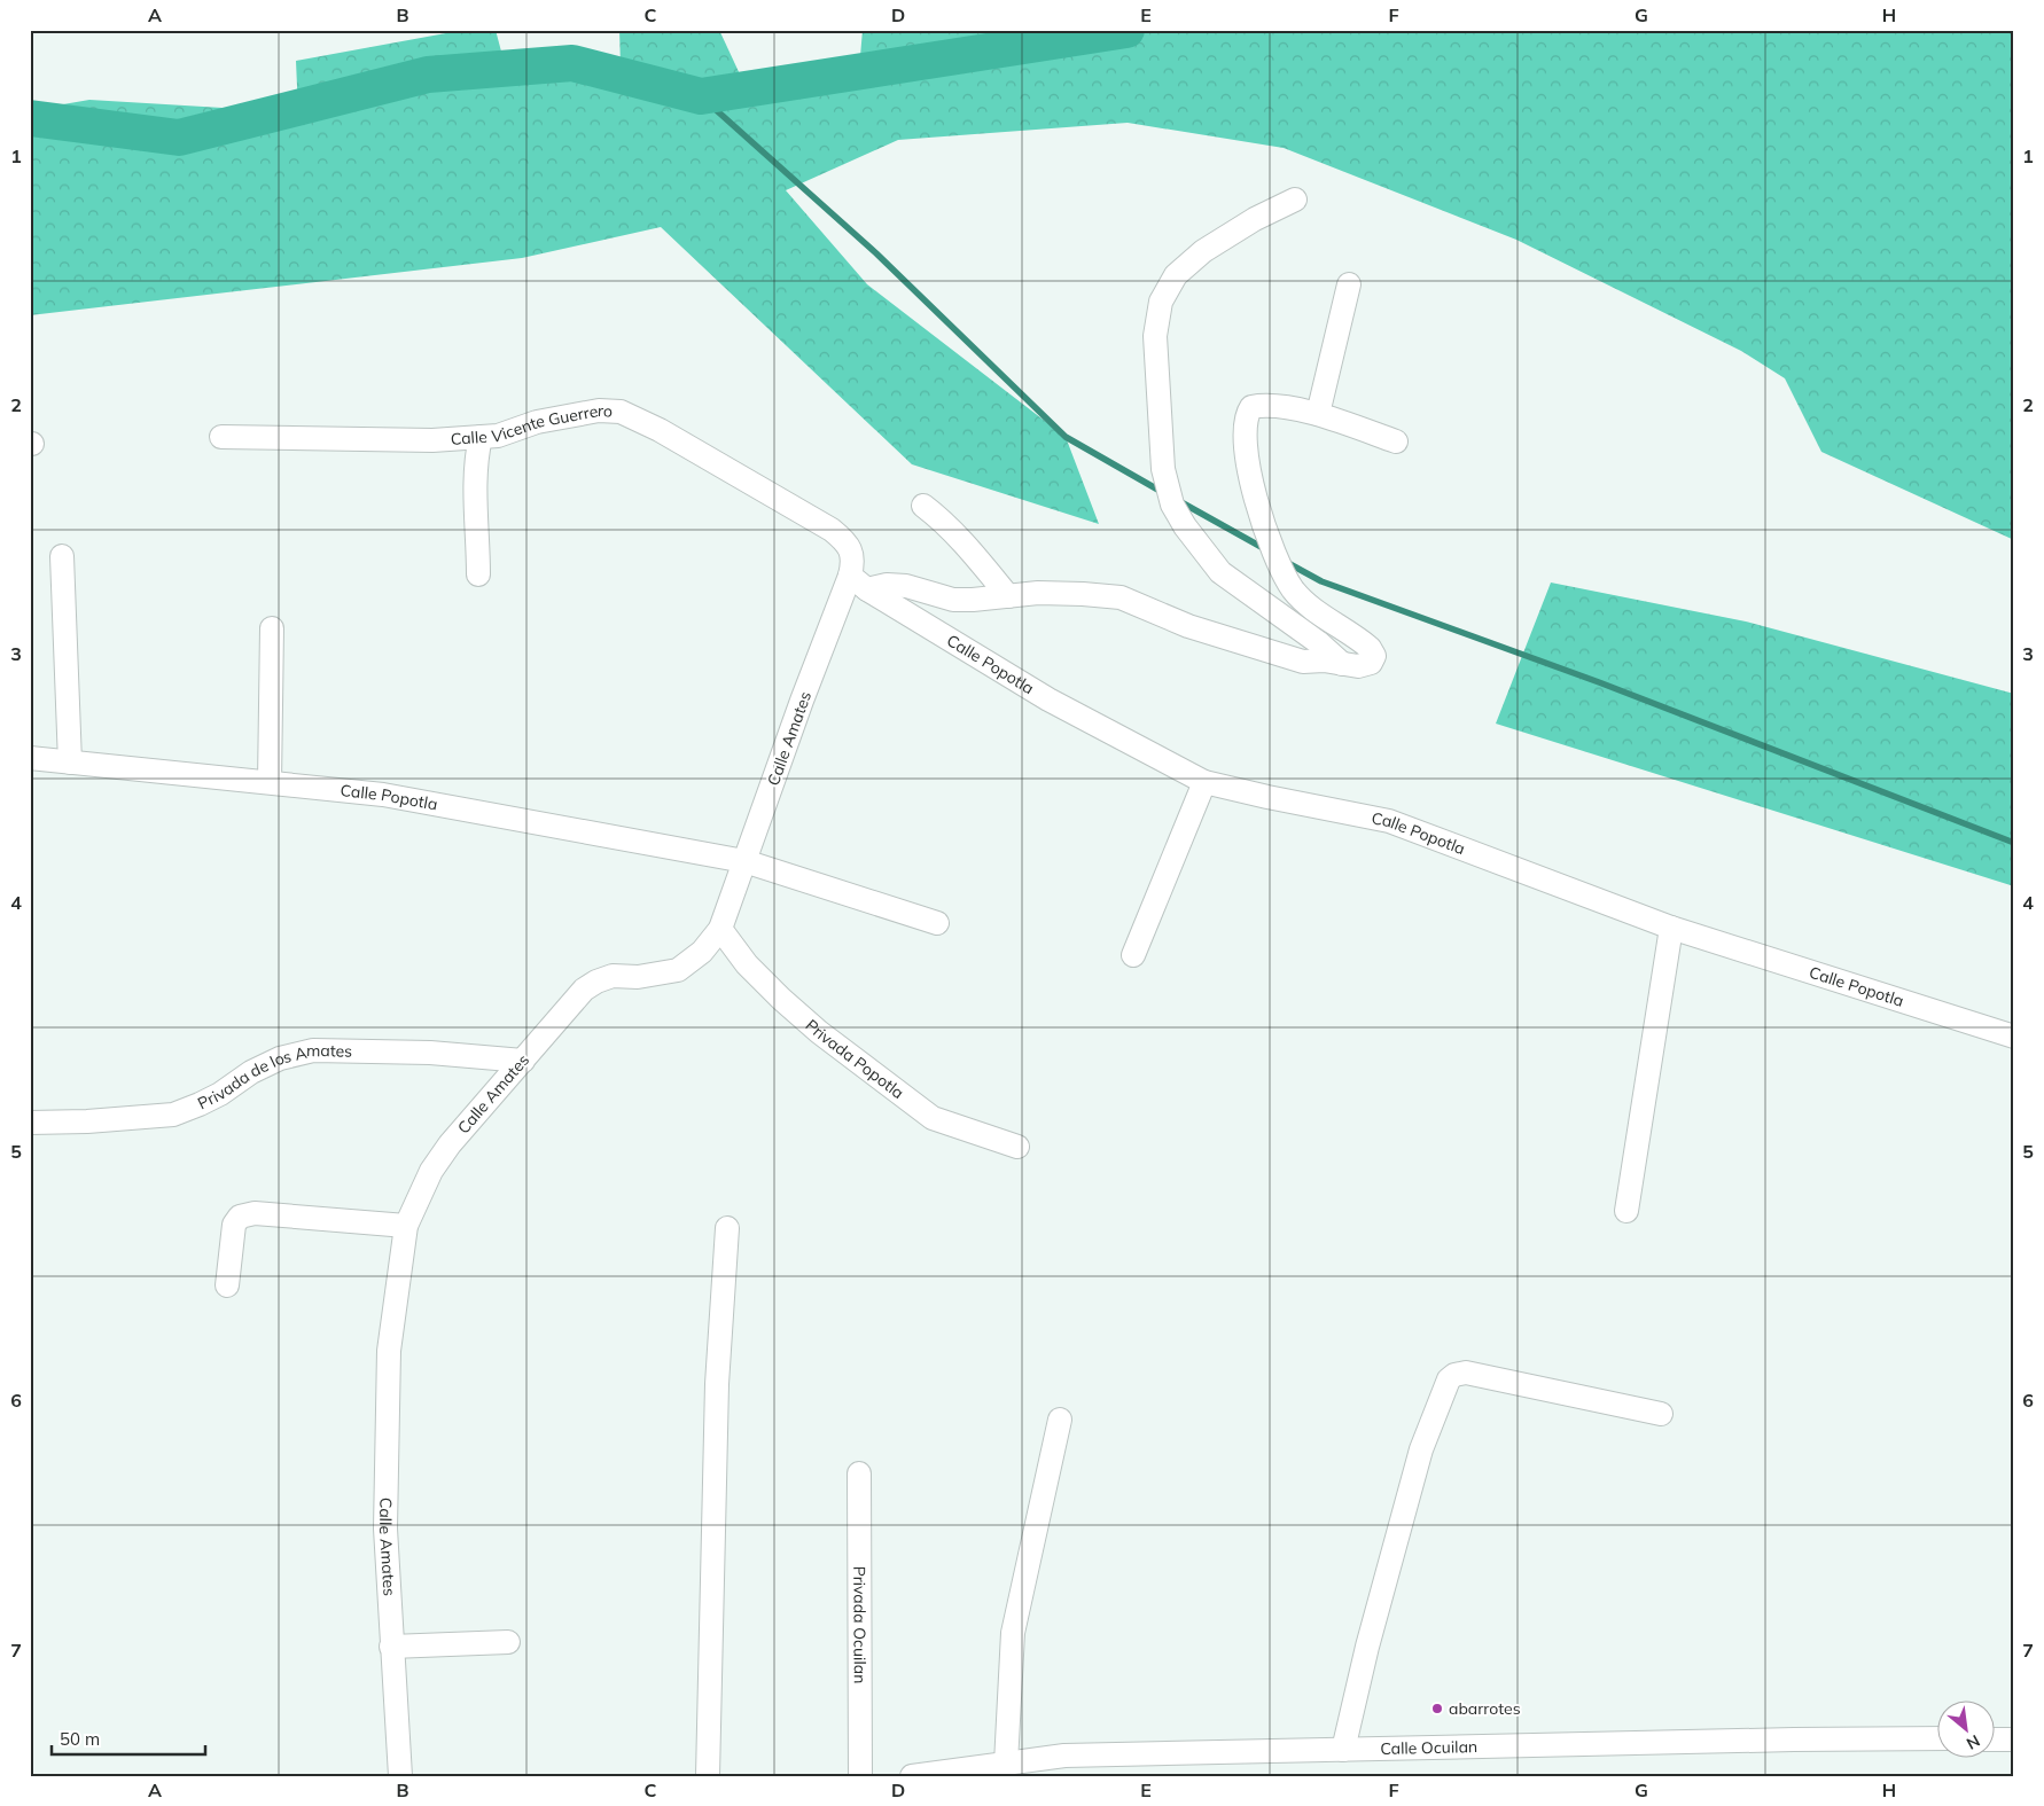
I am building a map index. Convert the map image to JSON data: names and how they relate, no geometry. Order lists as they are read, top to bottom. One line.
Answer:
{"streets":{"street":["Calle Vicente Guerrero","Calle Popotla","Calle Amates","Privada Popotla","Privada de los Amates","Privada Ocuilan","Calle Ocuilan"]},"crossings":[["Calle Vicente Guerrero","Calle Amates"],["Calle Popotla","Calle Amates"],["Calle Amates","Privada Popotla"],["Calle Amates","Privada de los Amates"]],"places":["abarrotes"],"scale_bar":"50 m","north":"bottom right","grid":{"columns":["A","B","C","D","E","F","G","H"],"rows":["1","2","3","4","5","6","7"]}}
